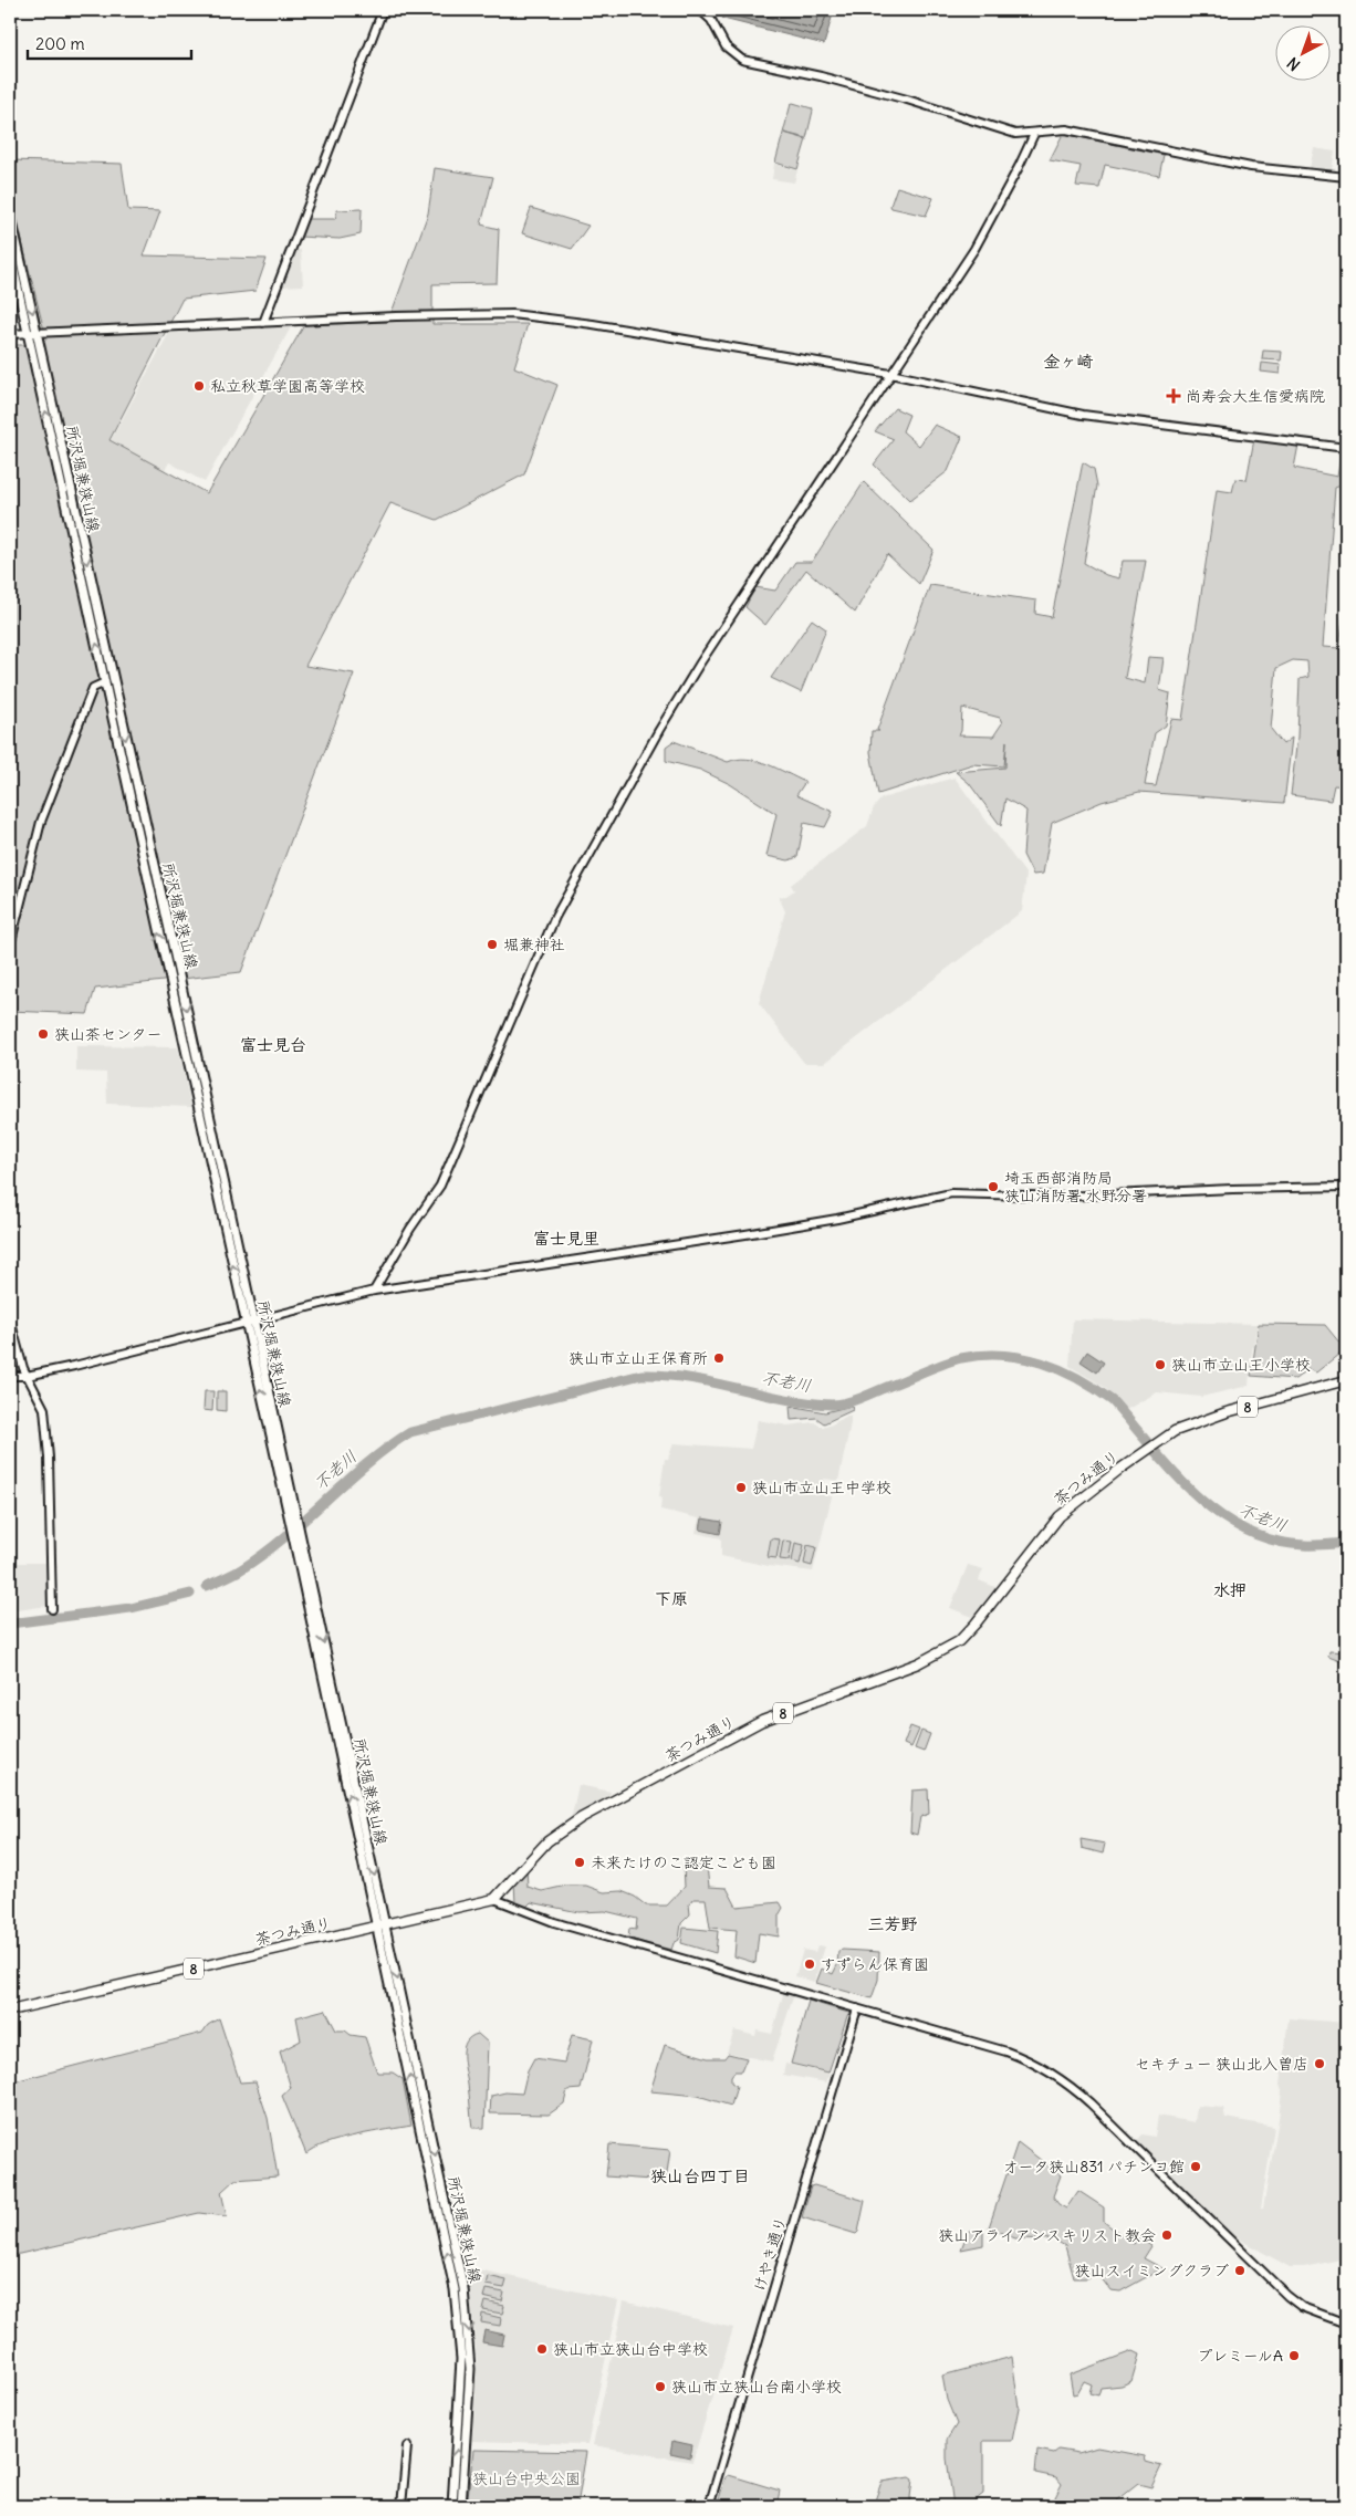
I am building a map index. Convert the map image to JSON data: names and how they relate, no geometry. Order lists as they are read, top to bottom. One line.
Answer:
{"streets":{"main road":["所沢堀兼狭山線","8","茶つみ通り"],"street":["けやき通り"]},"crossings":[["所沢堀兼狭山線","茶つみ通り"]],"districts":["金ヶ崎","富士見台","富士見里","水押","下原","三芳野","狭山台四丁目"],"water":["不老川"],"parks":["狭山台中央公園"],"places":{"other":["私立秋草学園高等学校","堀兼神社","狭山茶センター","埼玉西部消防局 狭山消防署 水野分署","狭山市立山王保育所","狭山市立山王小学校","狭山市立山王中学校","未来たけのこ認定こども園","すずらん保育園","セキチュー 狭山北入曽店","オータ狭山831 パチンコ館","狭山アライアンスキリスト教会","狭山スイミングクラブ","狭山市立狭山台中学校","プレミールA","狭山市立狭山台南小学校"],"health":["尚寿会大生信愛病院"]},"scale_bar":"200 m","north":"bottom left"}
